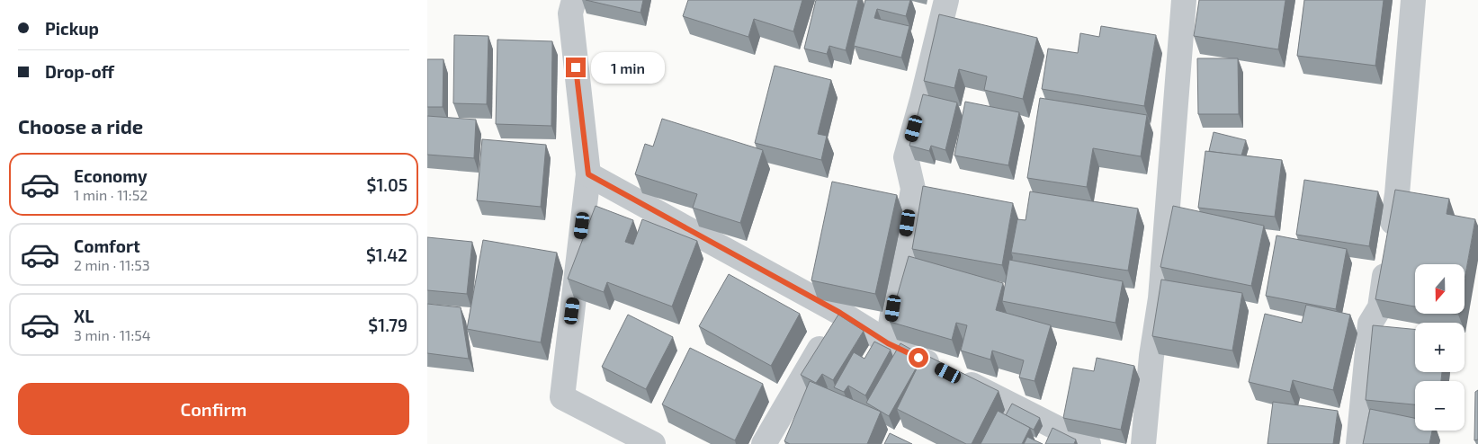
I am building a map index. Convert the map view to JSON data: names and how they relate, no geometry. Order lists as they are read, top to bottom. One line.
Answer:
{"north":"bottom","page":{"banner":["Pickup","Drop-off"],"bubble":"1 min","heading":"Choose a ride","list":[{"name":"Economy","note":"1 min · 11:52","value":"$1.05"},{"name":"Comfort","note":"2 min · 11:53","value":"$1.42"},{"name":"XL","note":"3 min · 11:54","value":"$1.79"}],"map_buttons":["+","−"],"buttons":"Confirm"}}
